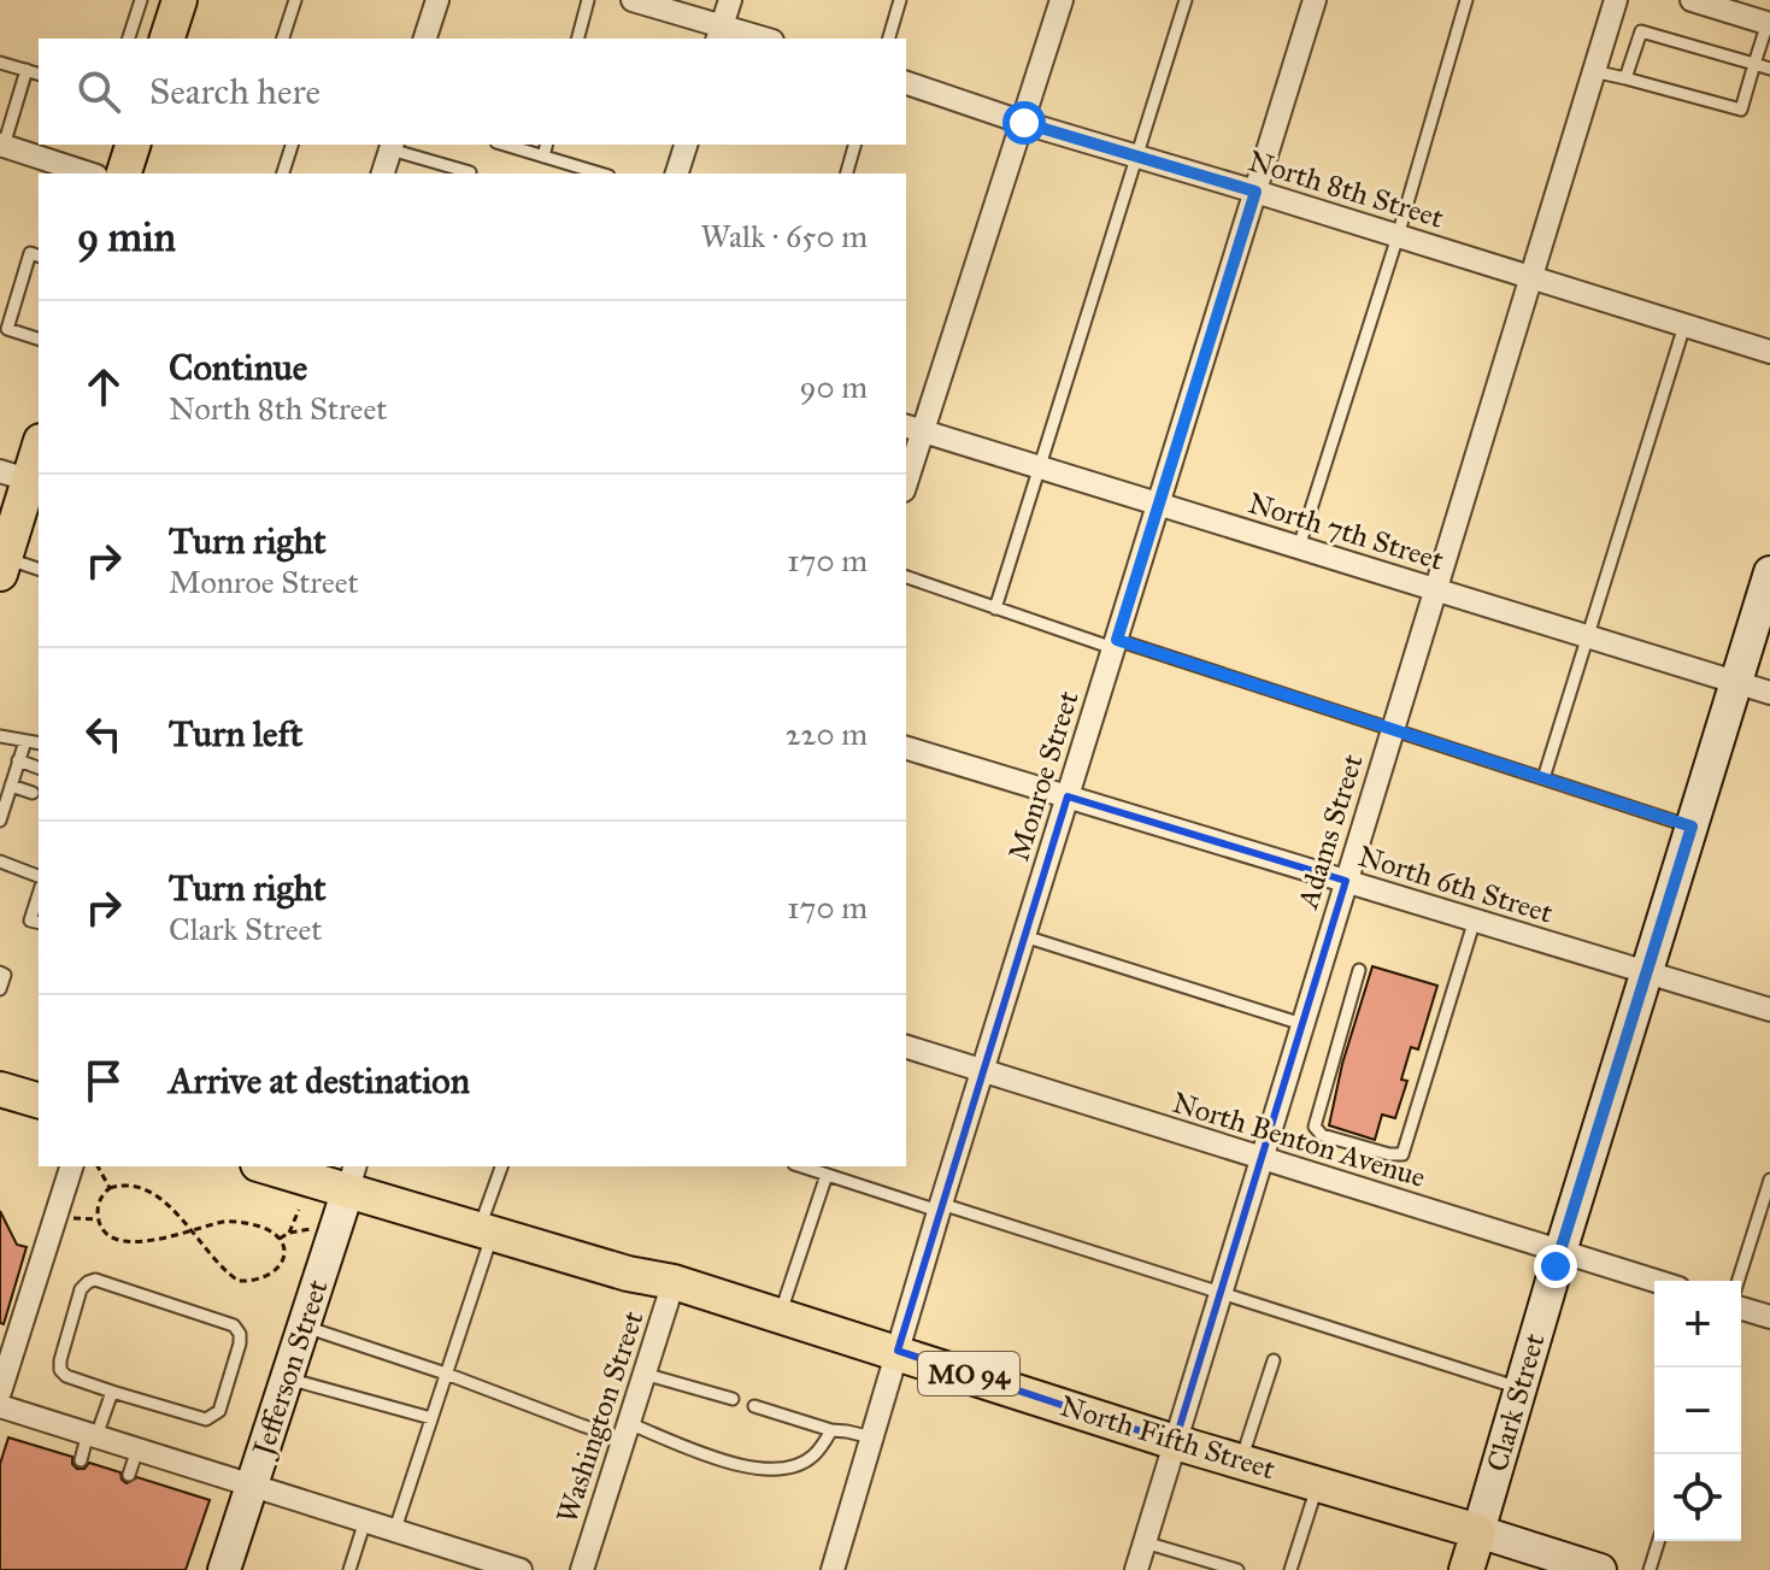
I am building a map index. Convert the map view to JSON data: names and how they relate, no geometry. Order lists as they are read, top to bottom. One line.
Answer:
{"streets":{"main road":["Jefferson Street","MO 94","Clark Street","North Fifth Street"],"street":["North 8th Street","North 7th Street","Monroe Street","Adams Street","North 6th Street","North Benton Avenue","Washington Street"]},"crossings":[["North 8th Street","Monroe Street"],["North 8th Street","Adams Street"],["North 7th Street","Monroe Street"],["North 7th Street","Adams Street"],["North 7th Street","Clark Street"],["Monroe Street","North 6th Street"],["Monroe Street","North Benton Avenue"],["Monroe Street","North Fifth Street"],["Adams Street","North 6th Street"],["Adams Street","North Benton Avenue"],["Adams Street","North Fifth Street"],["North 6th Street","Clark Street"],["North Benton Avenue","Clark Street"],["Jefferson Street","MO 94"],["Jefferson Street","North Fifth Street"],["MO 94","North Fifth Street"],["Clark Street","North Fifth Street"],["Washington Street","North Fifth Street"]],"page":{"search":"Search here","heading":["9 min","Walk · 650 m"],"list":[["Continue","North 8th Street","90 m"],["Turn right","Monroe Street","170 m"],["Turn left","220 m"],["Turn right","Clark Street","170 m"],"Arrive at destination"],"map_buttons":["+","−"]}}
